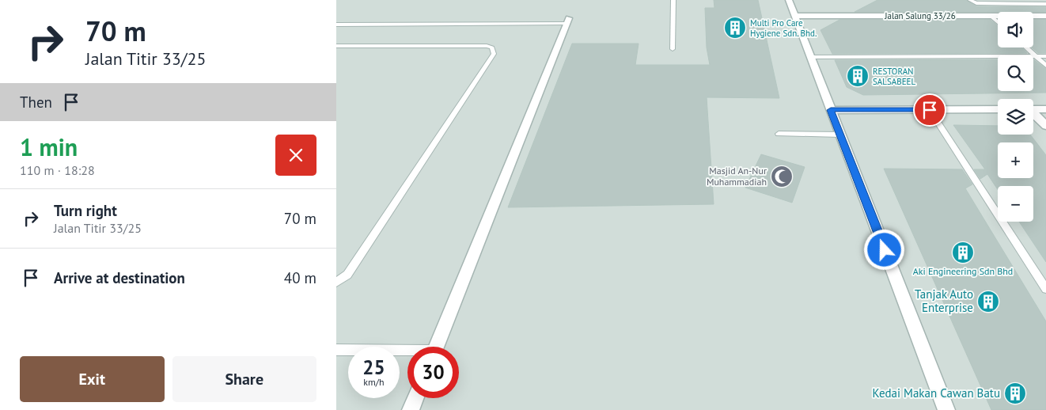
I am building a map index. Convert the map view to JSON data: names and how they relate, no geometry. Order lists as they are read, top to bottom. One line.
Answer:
{"streets":{"street":["Jalan Salung 33/26"]},"places":{"building":["Multi Pro Care Hygiene Sdn. Bhd.","RESTORAN SALSABEEL","Aki Engineering Sdn Bhd","Tanjak Auto Enterprise","Kedai Makan Cawan Batu"],"mosque":["Masjid An-Nur Muhammadiah"]},"page":{"turn":["70 m","Jalan Titir 33/25"],"map_buttons":["+","−"],"then":"Then","heading":["1 min","110 m · 18:28"],"list":[{"name":"Turn right","note":"Jalan Titir 33/25","value":"70 m"},{"name":"Arrive at destination","value":"40 m"}],"speed":"25 km/h","limit":"30","buttons":["Exit","Share"]}}
